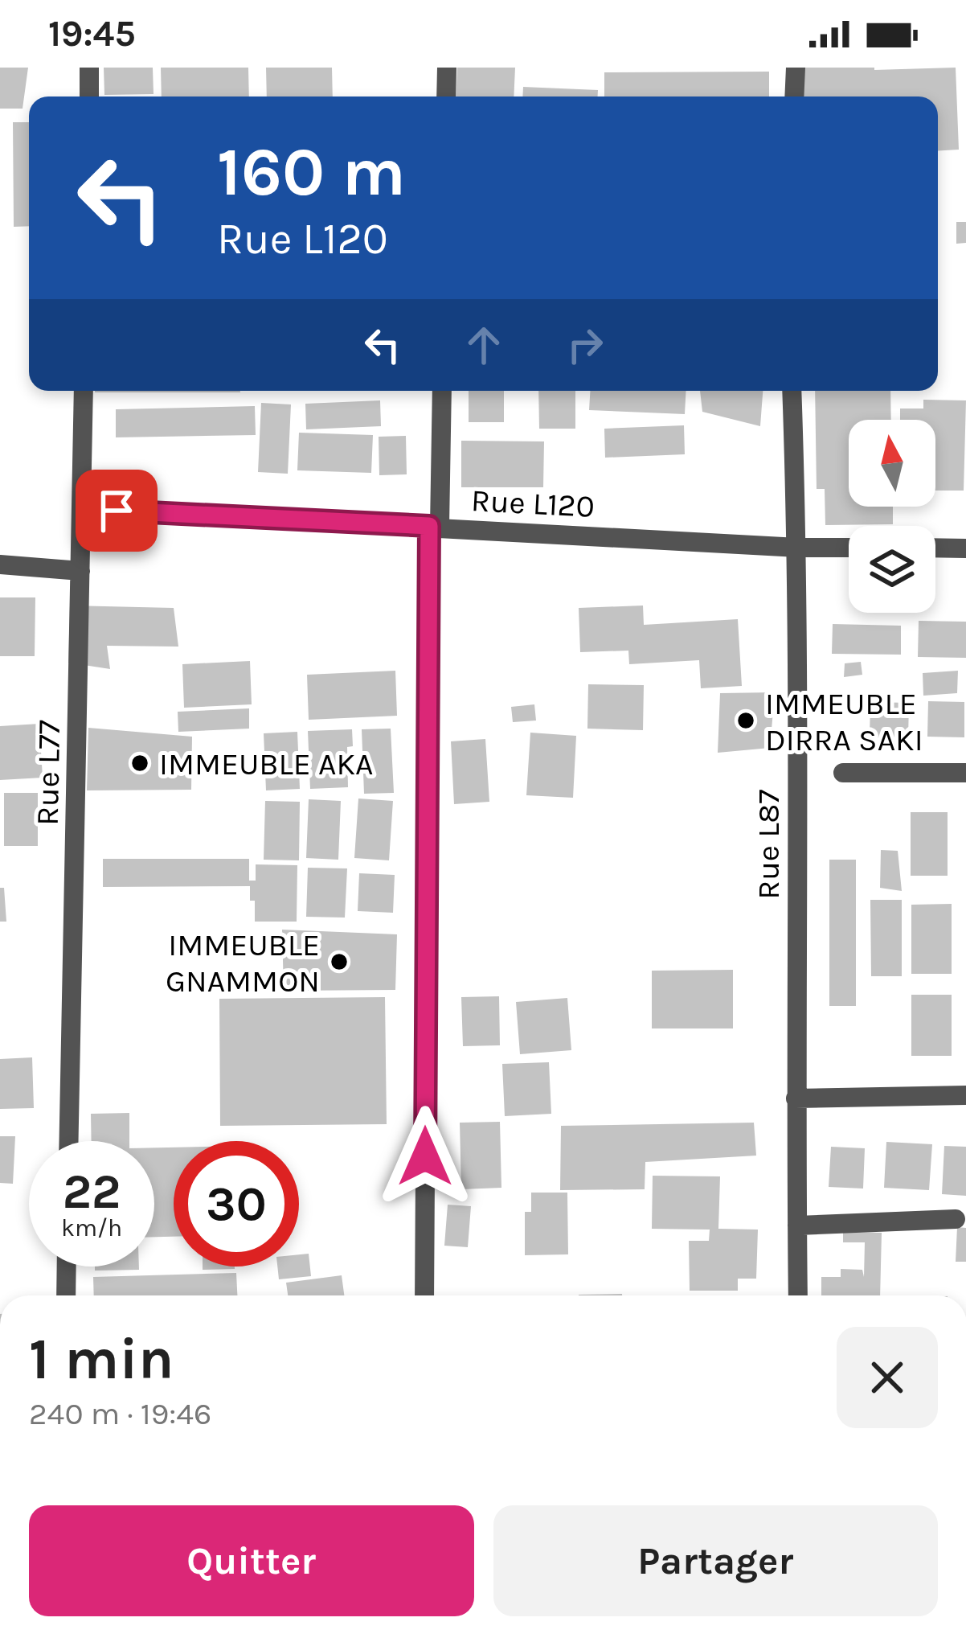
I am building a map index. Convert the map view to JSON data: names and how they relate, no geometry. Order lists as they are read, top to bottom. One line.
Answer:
{"streets":{"street":["Rue L120","Rue L77","Rue L87"]},"crossings":[["Rue L120","Rue L77"],["Rue L120","Rue L87"]],"places":["IMMEUBLE DIRRA SAKI","IMMEUBLE AKA","IMMEUBLE GNAMMON"],"north":"top","page":{"status":"19:45","turn":["160 m","Rue L120"],"speed":"22 km/h","limit":"30","heading":["1 min","240 m · 19:46"],"buttons":["Quitter","Partager"]}}
